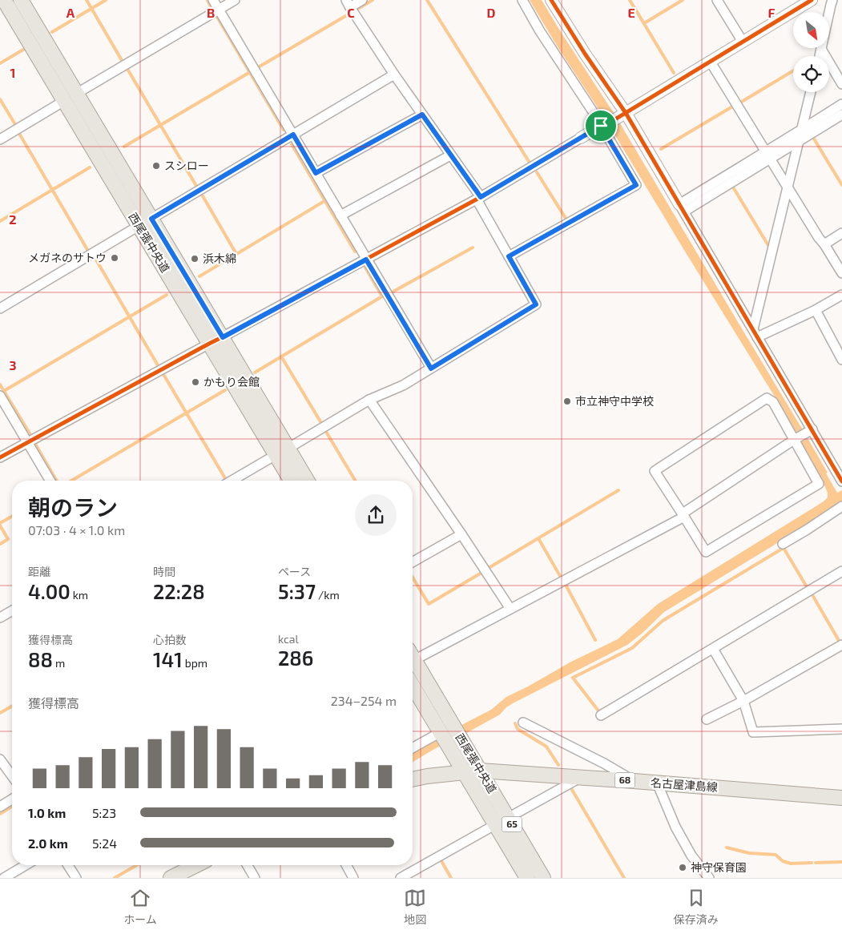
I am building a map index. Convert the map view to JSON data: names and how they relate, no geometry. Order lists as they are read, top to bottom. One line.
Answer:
{"streets":{"main road":["西尾張中央道","68","名古屋津島線","65"]},"crossings":[["西尾張中央道","名古屋津島線"]],"places":["スシロー","メガネのサトウ","浜木綿","かもり会館","市立神守中学校","神守保育園"],"north":"bottom right","page":{"heading":["朝のラン","07:03 · 4 × 1.0 km"],"stats":[["距離","4.00 km"],["時間","22:28"],["ペース","5:37 /km"],["獲得標高","88 m"],["心拍数","141 bpm"],["kcal","286"]],"chart":["獲得標高","234–254 m"],"list":[{"name":"1.0 km","note":"5:23"},{"name":"2.0 km","note":"5:24"}],"tabs":["ホーム","地図","保存済み"]},"grid":{"columns":["A","B","C","D","E","F"],"rows":["1","2","3"]}}
